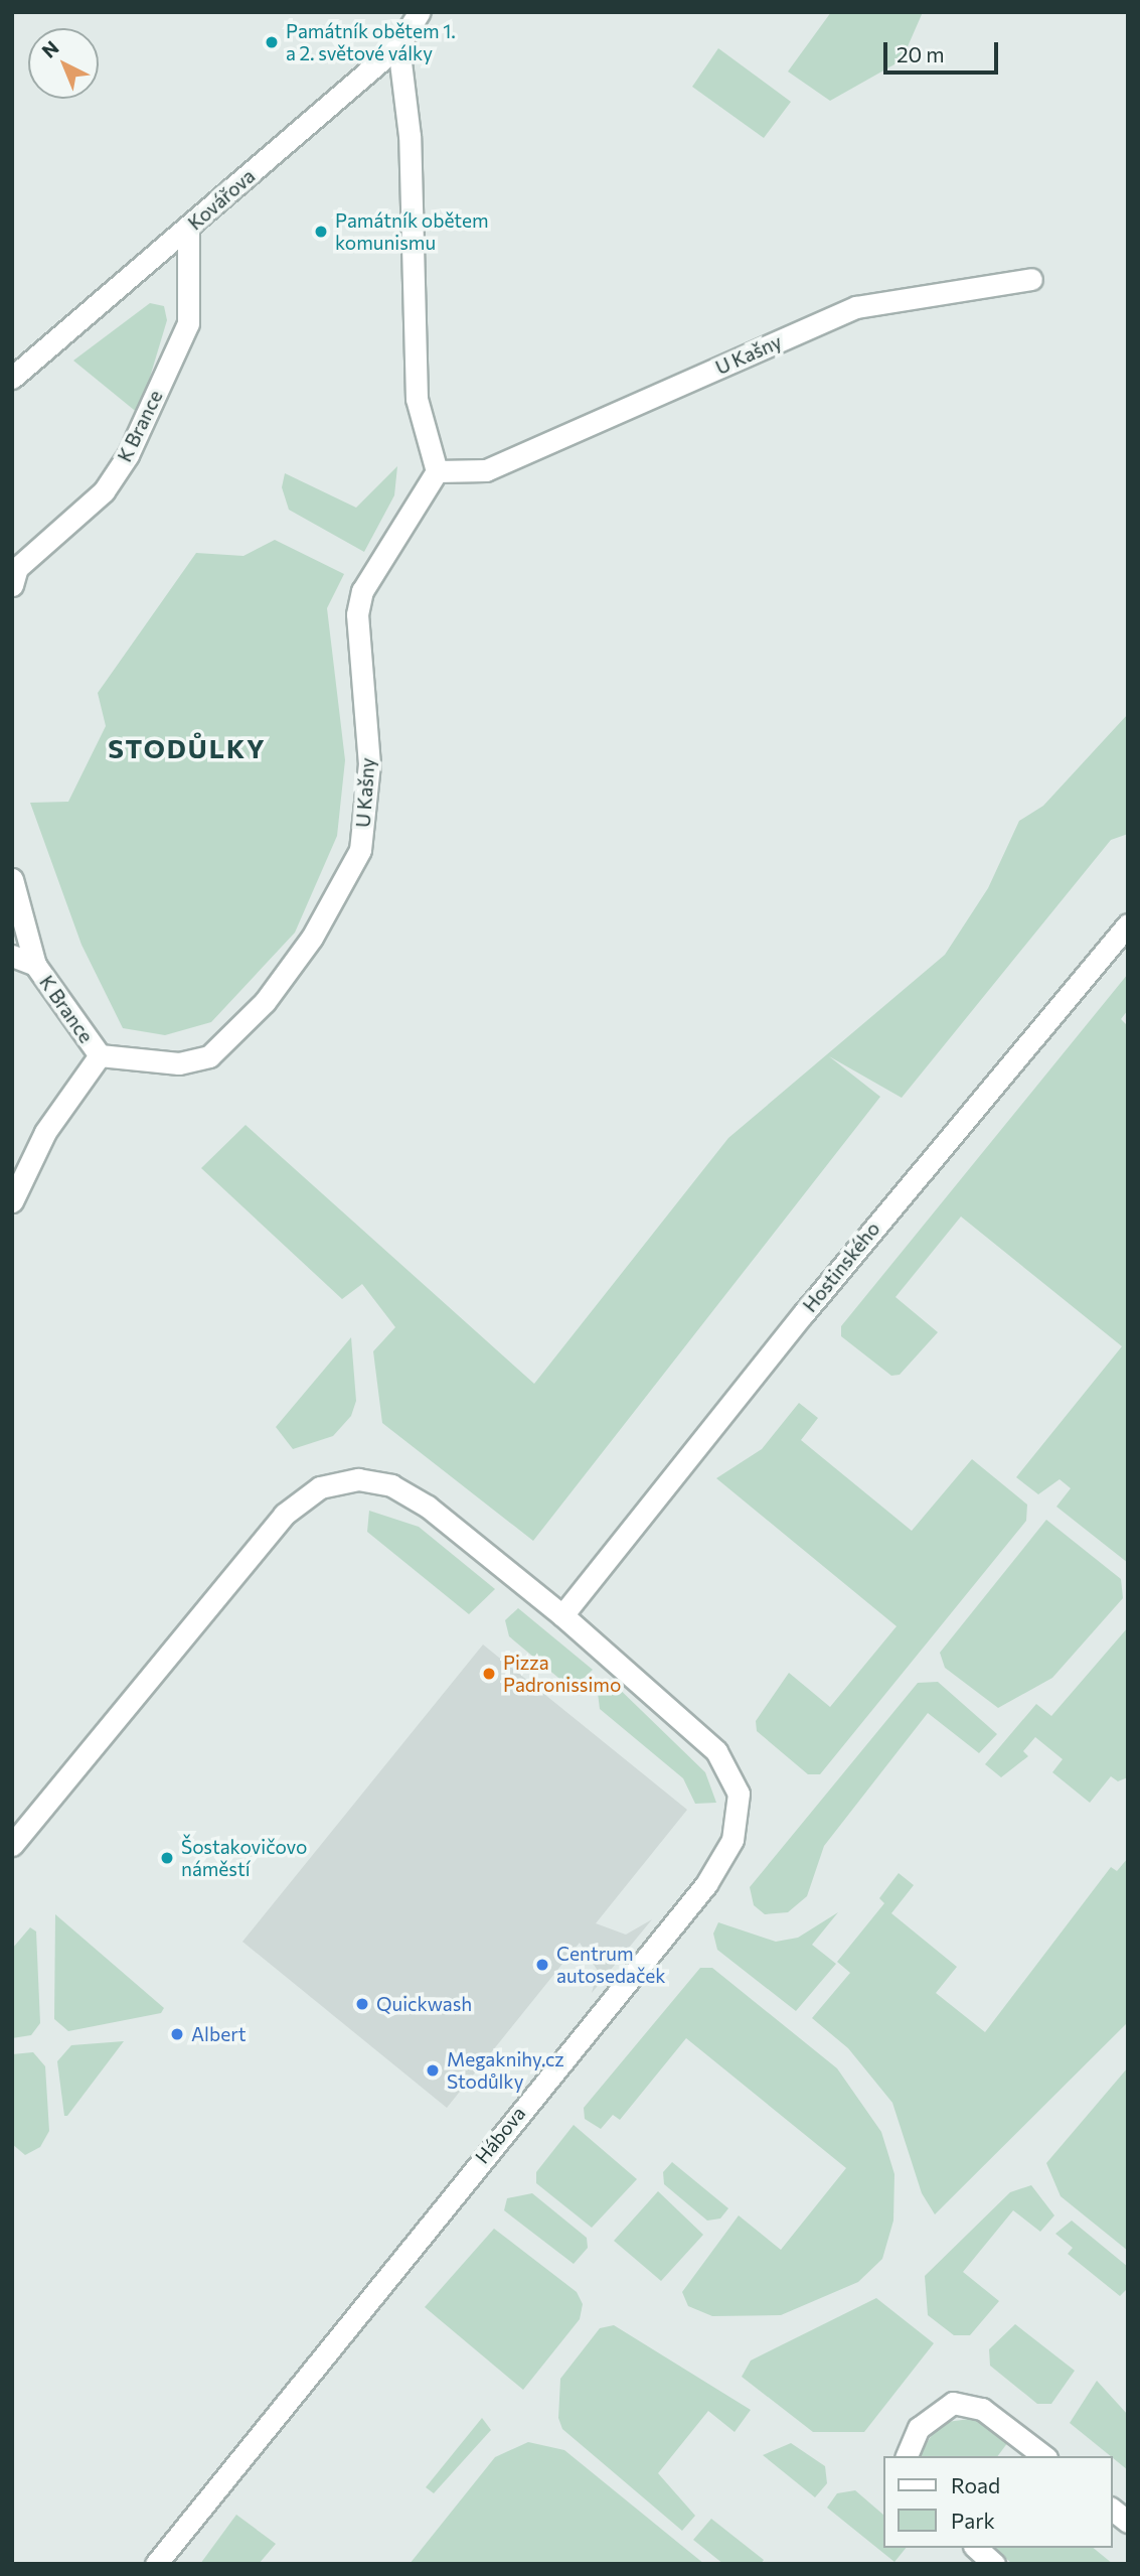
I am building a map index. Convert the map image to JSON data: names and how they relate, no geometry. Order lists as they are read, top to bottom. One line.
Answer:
{"streets":{"street":["Kovářova","U Kašny","K Brance","Hostinského","Hábova"]},"crossings":[["Kovářova","K Brance"],["U Kašny","K Brance"],["Hostinského","Hábova"]],"districts":["STODŮLKY"],"places":["Památník obětem 1. a 2. světové války","Památník obětem komunismu","Pizza Padronissimo","Šostakovičovo náměstí","Centrum autosedaček","Quickwash","Albert","Megaknihy.cz Stodůlky"],"legend":["Road","Park"],"scale_bar":"20 m","north":"top left"}
